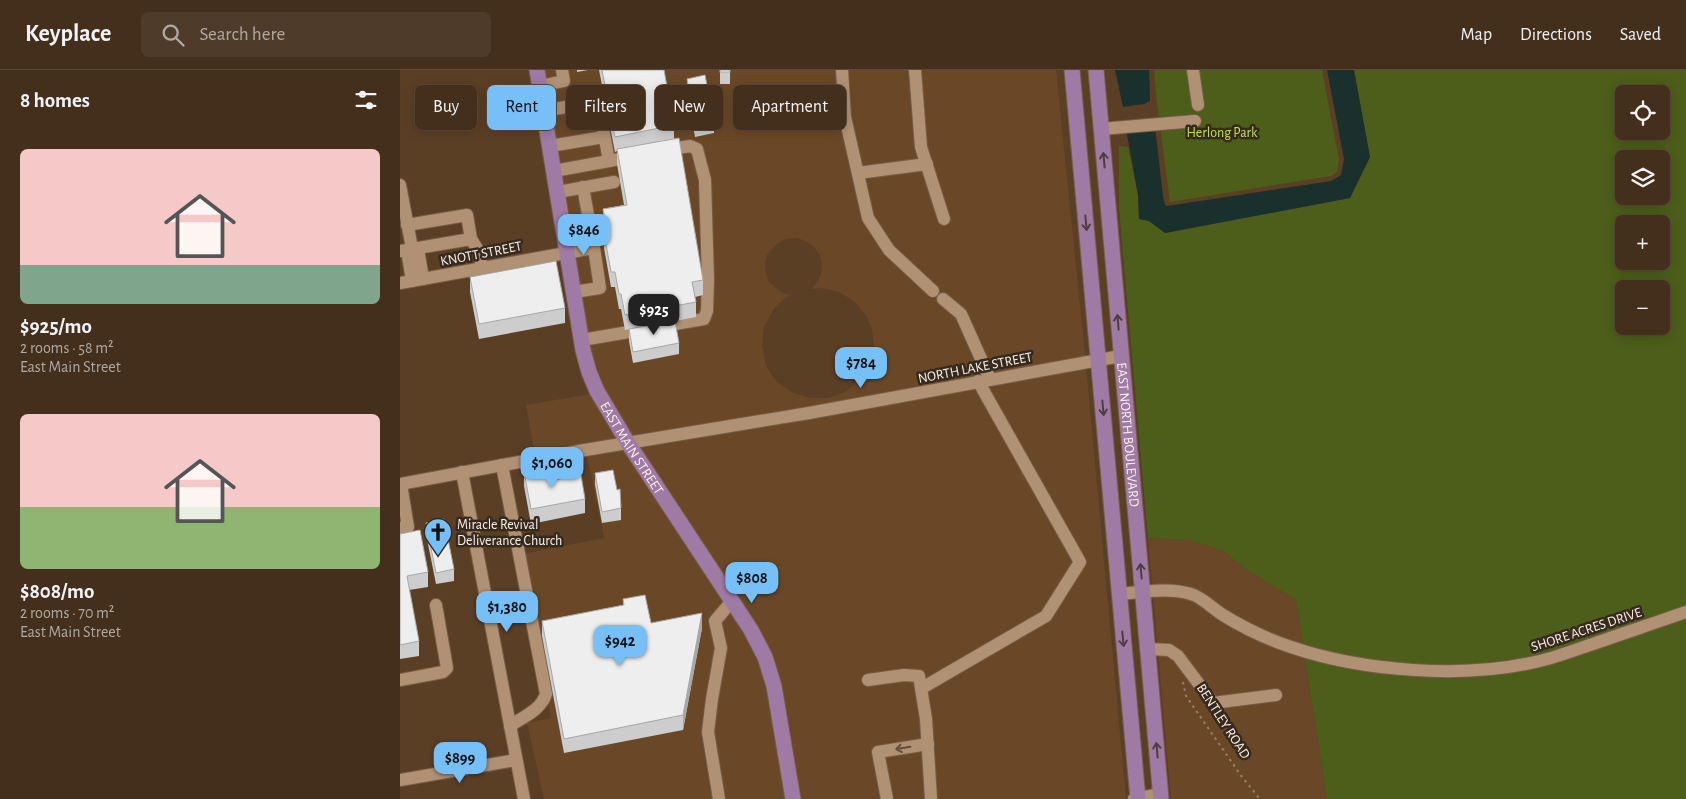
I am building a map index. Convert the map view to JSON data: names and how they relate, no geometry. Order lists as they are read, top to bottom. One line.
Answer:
{"streets":{"main road":["EAST NORTH BOULEVARD","EAST MAIN STREET"],"street":["KNOTT STREET","NORTH LAKE STREET","SHORE ACRES DRIVE"],"path":["BENTLEY ROAD"]},"crossings":[["KNOTT STREET","EAST MAIN STREET"],["NORTH LAKE STREET","EAST NORTH BOULEVARD"],["NORTH LAKE STREET","EAST MAIN STREET"],["EAST NORTH BOULEVARD","SHORE ACRES DRIVE"]],"parks":["Herlong Park"],"places":{"church":["Miracle Revival Deliverance Church"]},"page":{"header":"Keyplace","search":"Search here","nav":["Map","Directions","Saved"],"heading":"8 homes","map_buttons":["+","−"],"chip":["Buy","Rent","Filters","New","Apartment"],"list":[{"name":"$925/mo","note":"2 rooms · 58 m² · East Main Street"},{"name":"$808/mo","note":"2 rooms · 70 m² · East Main Street"}],"price":["$846","$925","$784","$1,060","$808","$1,380","$942","$899"]}}
